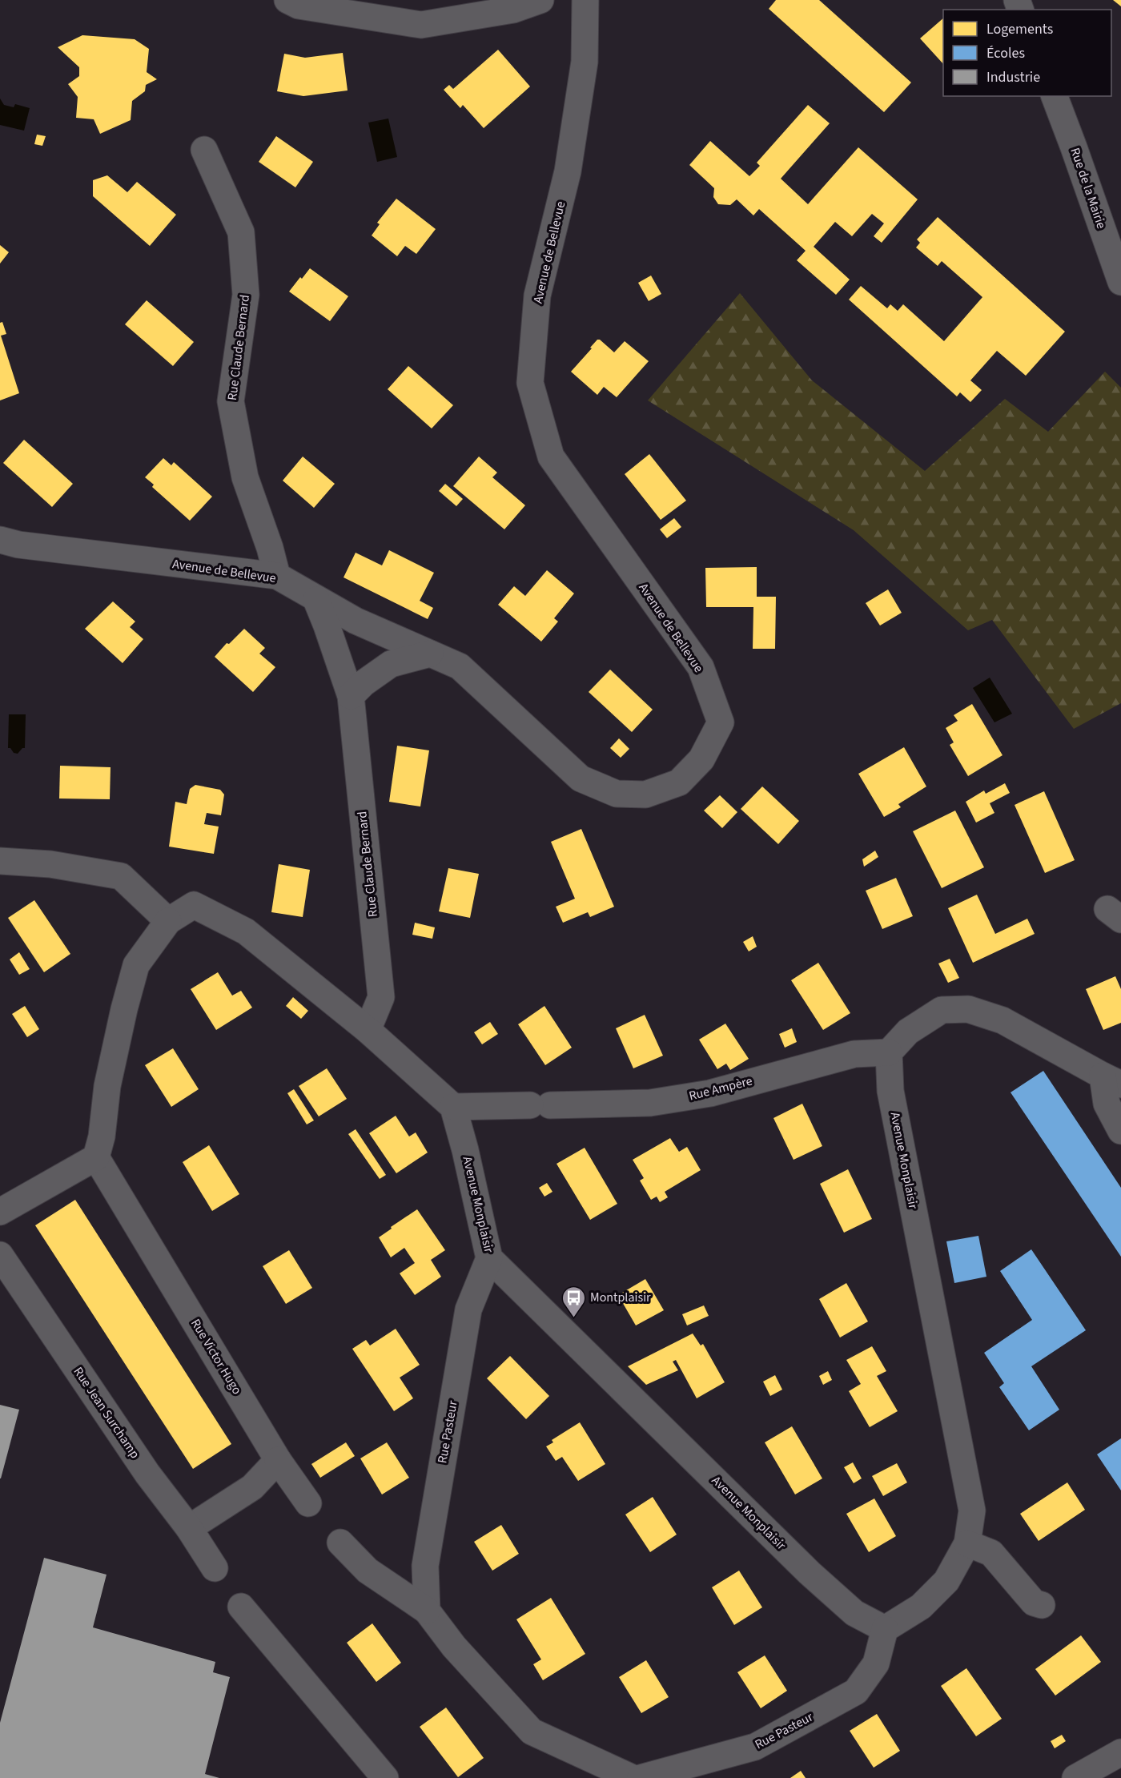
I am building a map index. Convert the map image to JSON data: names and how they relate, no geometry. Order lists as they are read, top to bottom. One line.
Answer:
{"streets":{"street":["Rue de la Mairie","Avenue de Bellevue","Rue Claude Bernard","Rue Ampère","Avenue Monplaisir","Rue Victor Hugo","Rue Jean Surchamp","Rue Pasteur"]},"crossings":[["Avenue de Bellevue","Rue Claude Bernard"],["Rue Ampère","Avenue Monplaisir"],["Avenue Monplaisir","Rue Pasteur"]],"places":{"bus stop":["Montplaisir"]},"legend":["Logements","Écoles","Industrie"]}
